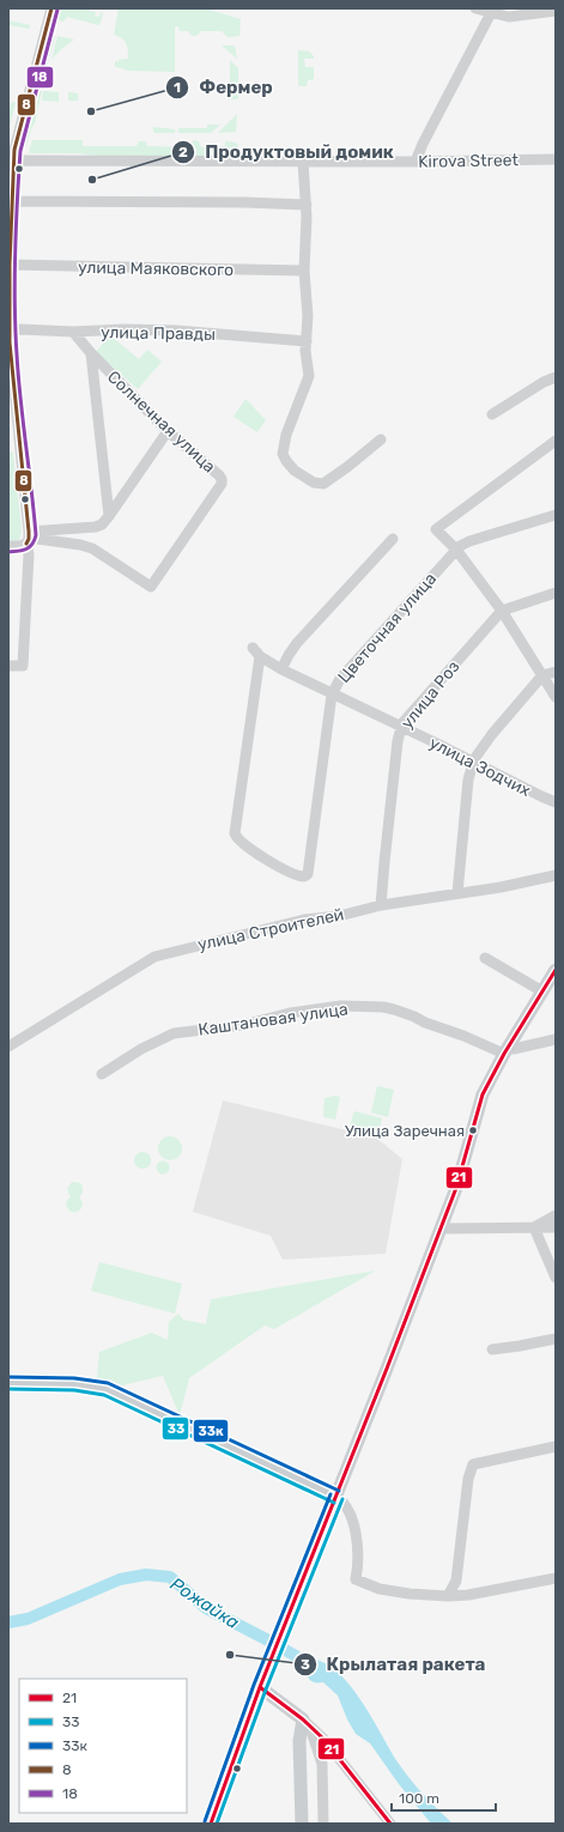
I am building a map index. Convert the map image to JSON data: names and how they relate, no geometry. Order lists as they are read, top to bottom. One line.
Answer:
{"streets":{"street":["Kirova Street","улица Маяковского","улица Правды","Солнечная улица","Цветочная улица","улица Роз","улица Зодчих","улица Строителей","Каштановая улица"]},"crossings":[["улица Правды","Солнечная улица"],["Цветочная улица","улица Зодчих"],["улица Роз","улица Зодчих"],["улица Роз","улица Строителей"]],"water":["Рожайка"],"places":["Фермер","Продуктовый домик","Улица Заречная","Крылатая ракета"],"lines":["transit line 8","transit line 18","transit line 21","transit line 33к","transit line 33"],"legend":["21","33","33к","8","18"],"scale_bar":"100 m"}
